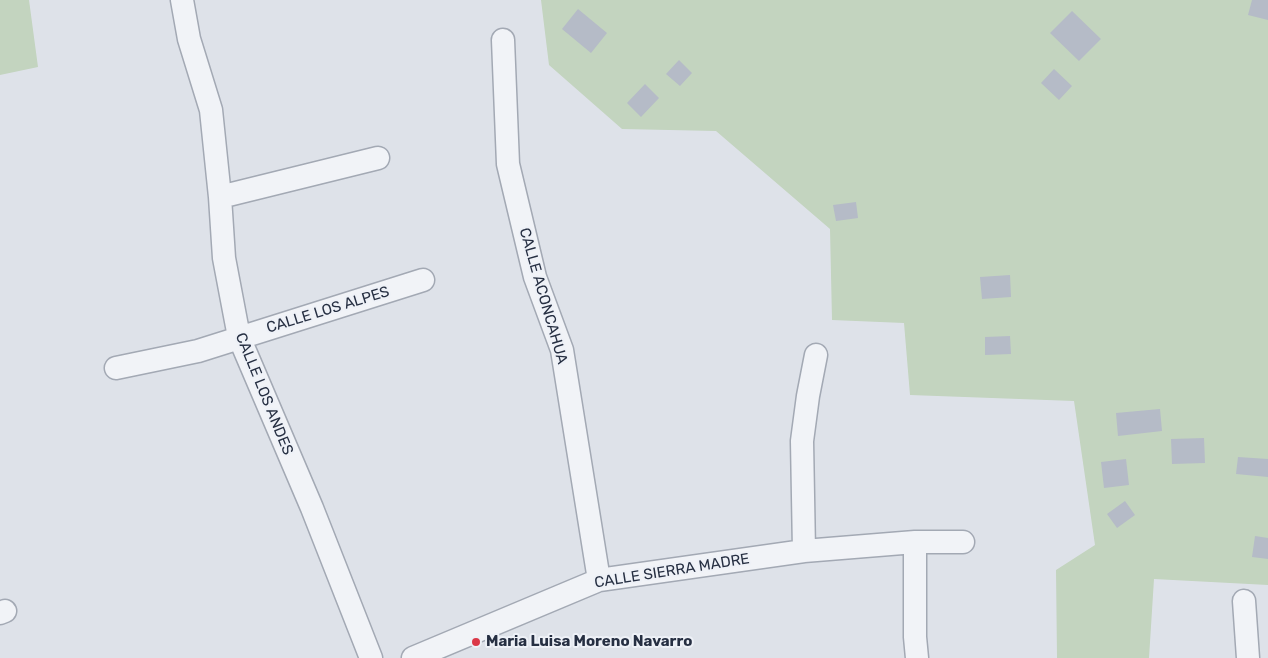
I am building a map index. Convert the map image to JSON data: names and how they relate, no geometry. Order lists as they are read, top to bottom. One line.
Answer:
{"streets":{"street":["CALLE ACONCAHUA","CALLE LOS ALPES","CALLE LOS ANDES","CALLE SIERRA MADRE"]},"crossings":[["CALLE ACONCAHUA","CALLE SIERRA MADRE"],["CALLE LOS ALPES","CALLE LOS ANDES"]],"places":["Maria Luisa Moreno Navarro"]}
